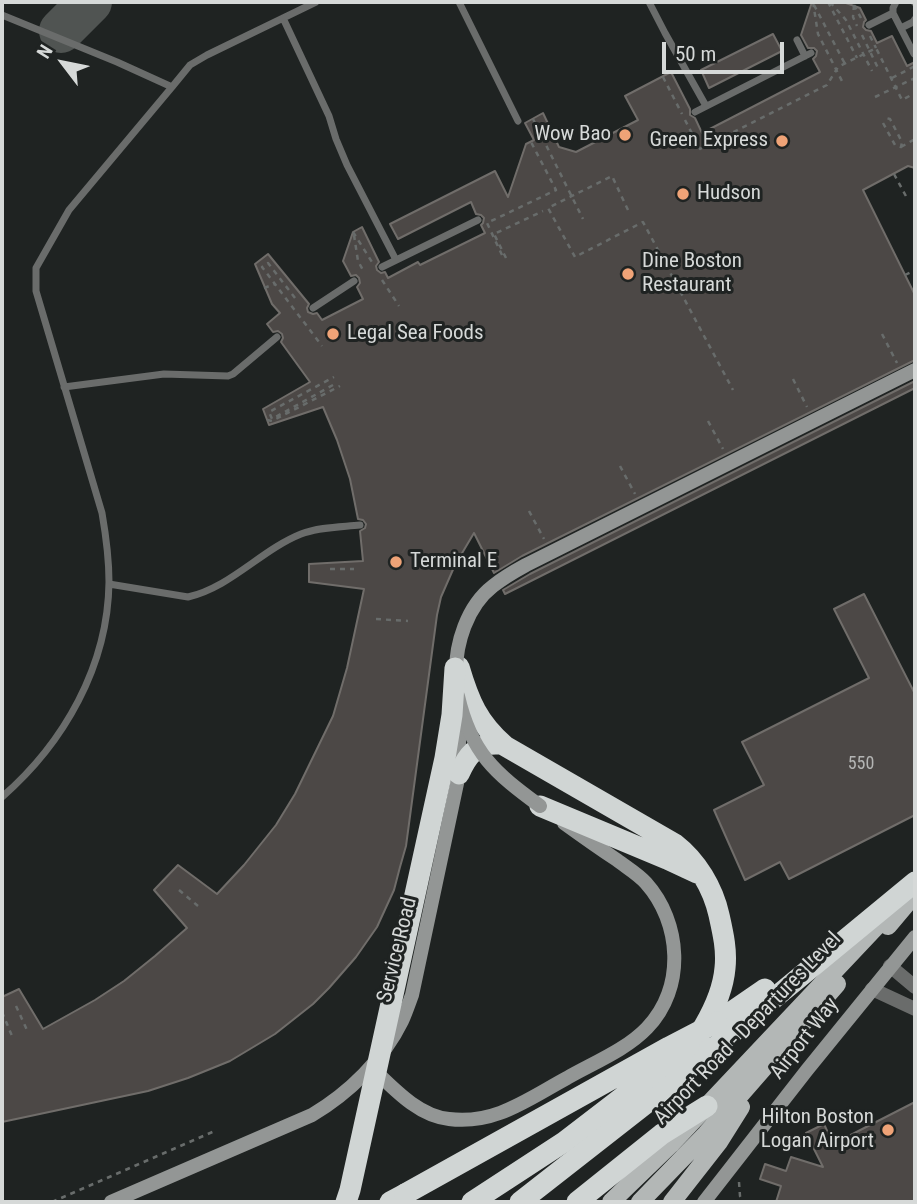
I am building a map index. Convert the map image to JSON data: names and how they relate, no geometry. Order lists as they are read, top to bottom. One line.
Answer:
{"streets":{"main road":["Service Road","Airport Road - Departures Level","Airport Way"]},"places":["Wow Bao","Green Express","Hudson","Dine Boston Restaurant","Legal Sea Foods","Terminal E","Hilton Boston Logan Airport"],"house_numbers":["550"],"scale_bar":"50 m","north":"top left"}
